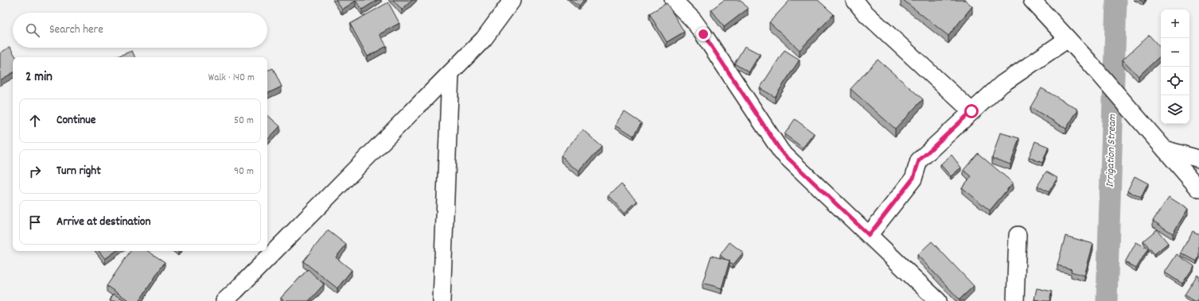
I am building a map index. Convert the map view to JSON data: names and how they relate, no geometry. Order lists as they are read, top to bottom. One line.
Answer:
{"water":["Irrigation Stream"],"page":{"map_buttons":["+","−"],"search":"Search here","heading":["2 min","Walk · 140 m"],"list":[["Continue","50 m"],["Turn right","90 m"],"Arrive at destination"]}}
